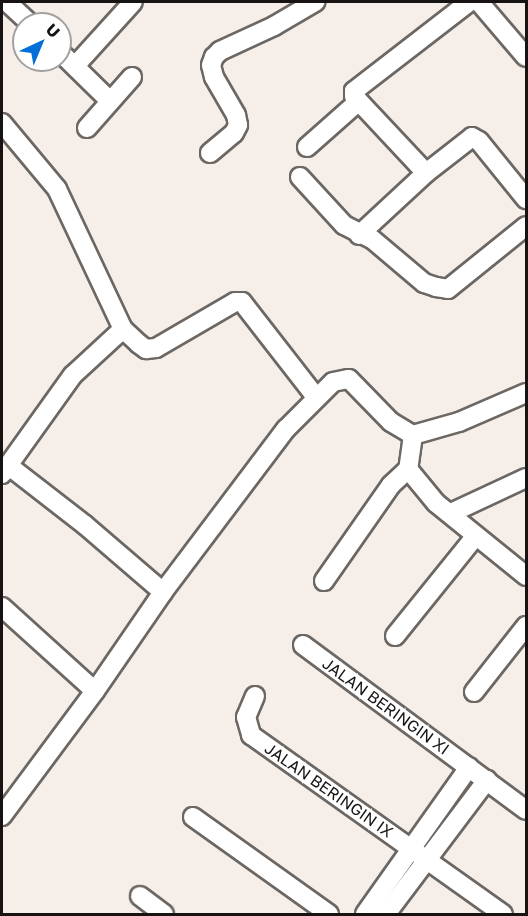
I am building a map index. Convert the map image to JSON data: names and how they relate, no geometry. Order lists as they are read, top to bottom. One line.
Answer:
{"streets":{"street":["JALAN BERINGIN XI","JALAN BERINGIN IX"]},"north":"top right"}
